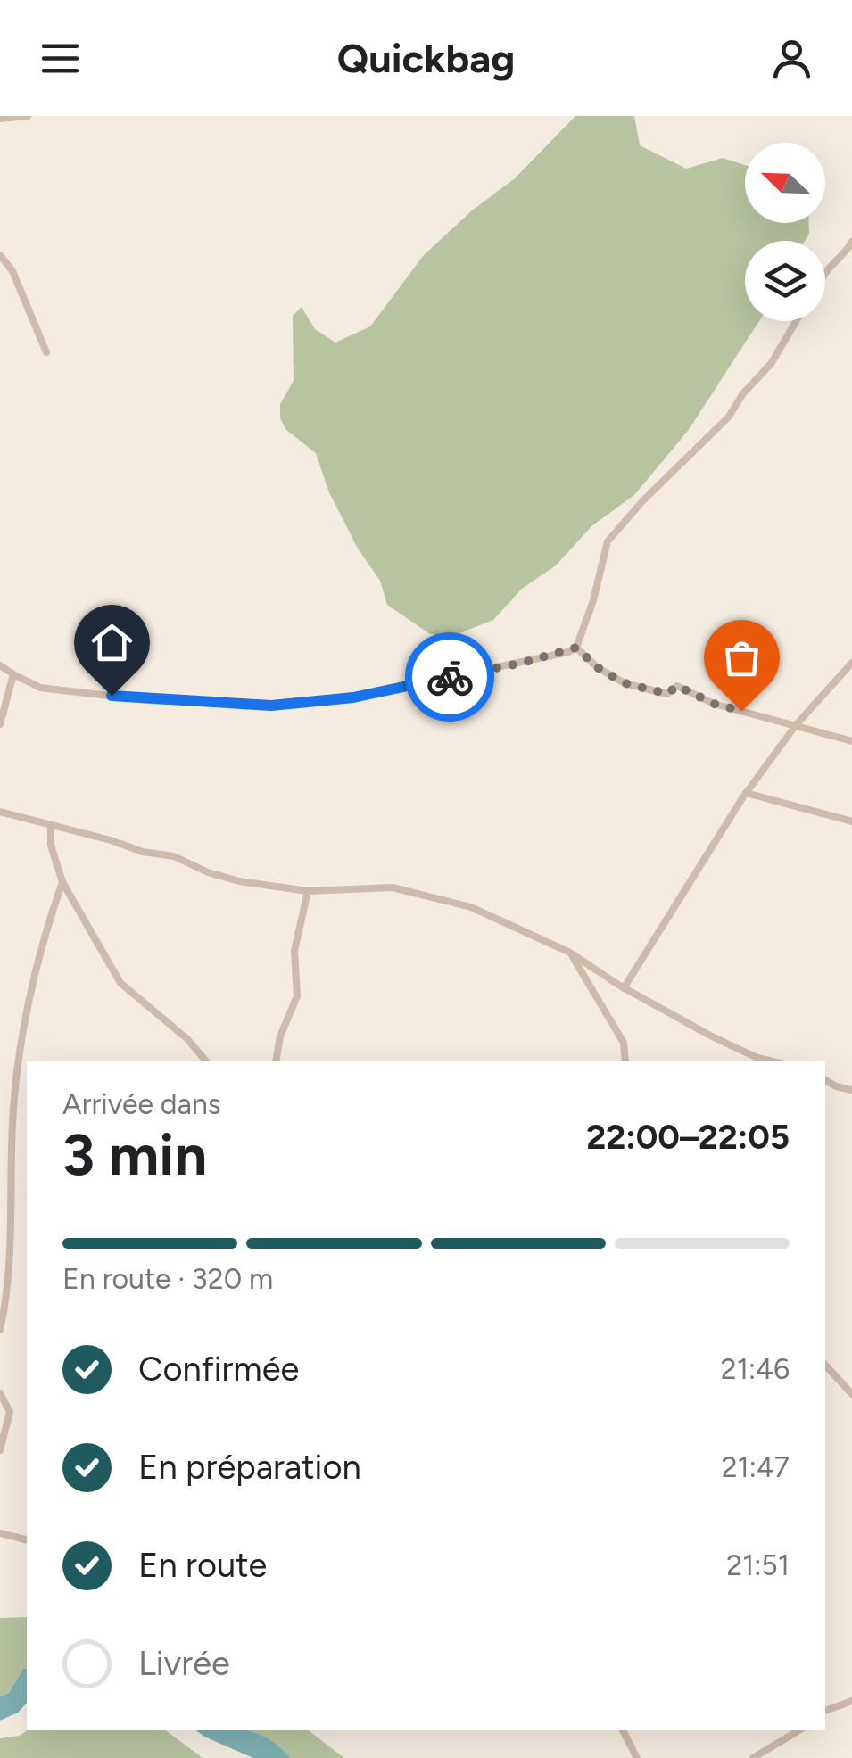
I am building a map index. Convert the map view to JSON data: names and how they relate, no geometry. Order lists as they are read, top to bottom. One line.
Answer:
{"north":"top left","page":{"header":"Quickbag","heading":["3 min","Arrivée dans","22:00–22:05"],"bar":"En route · 320 m","list":[["Confirmée","21:46"],["En préparation","21:47"],["En route","21:51"],"Livrée"]}}
